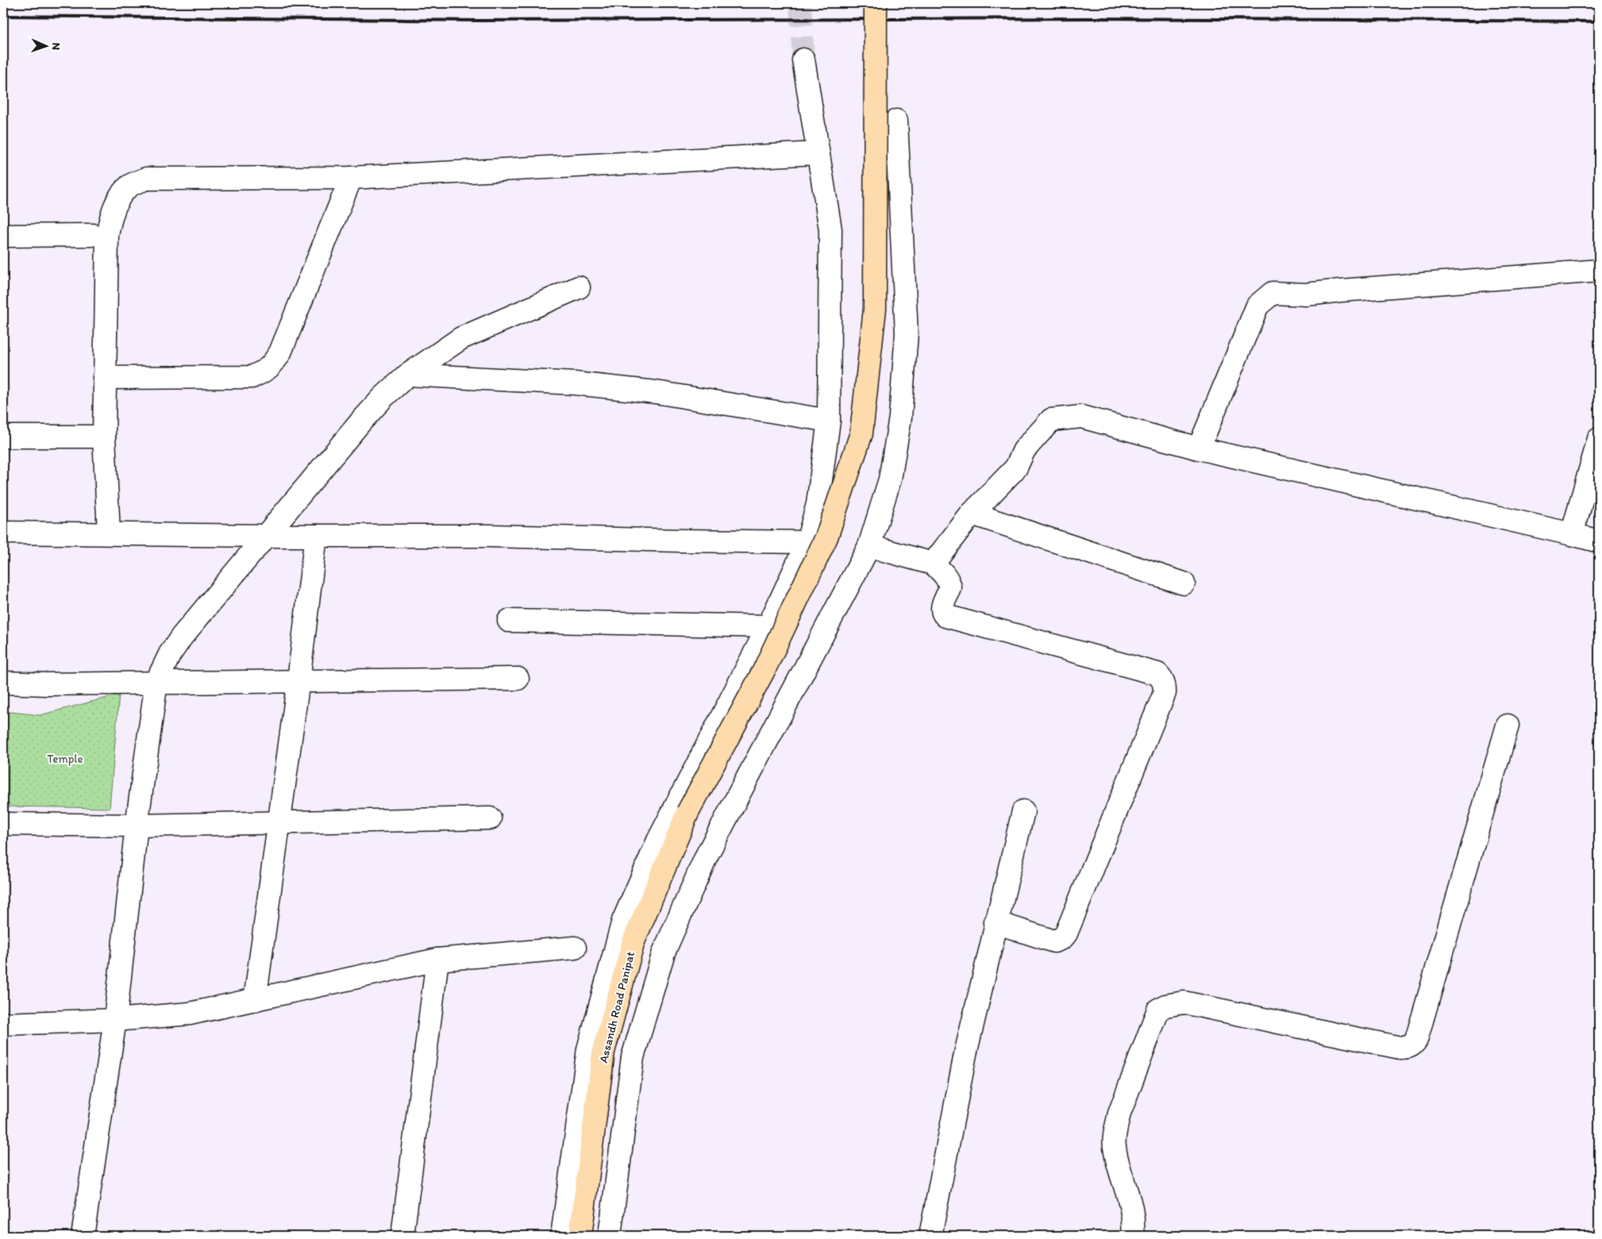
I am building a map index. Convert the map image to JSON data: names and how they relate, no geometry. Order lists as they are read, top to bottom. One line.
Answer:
{"streets":{"main road":["Assandh Road Panipat"]},"parks":["Temple"],"north":"right"}
